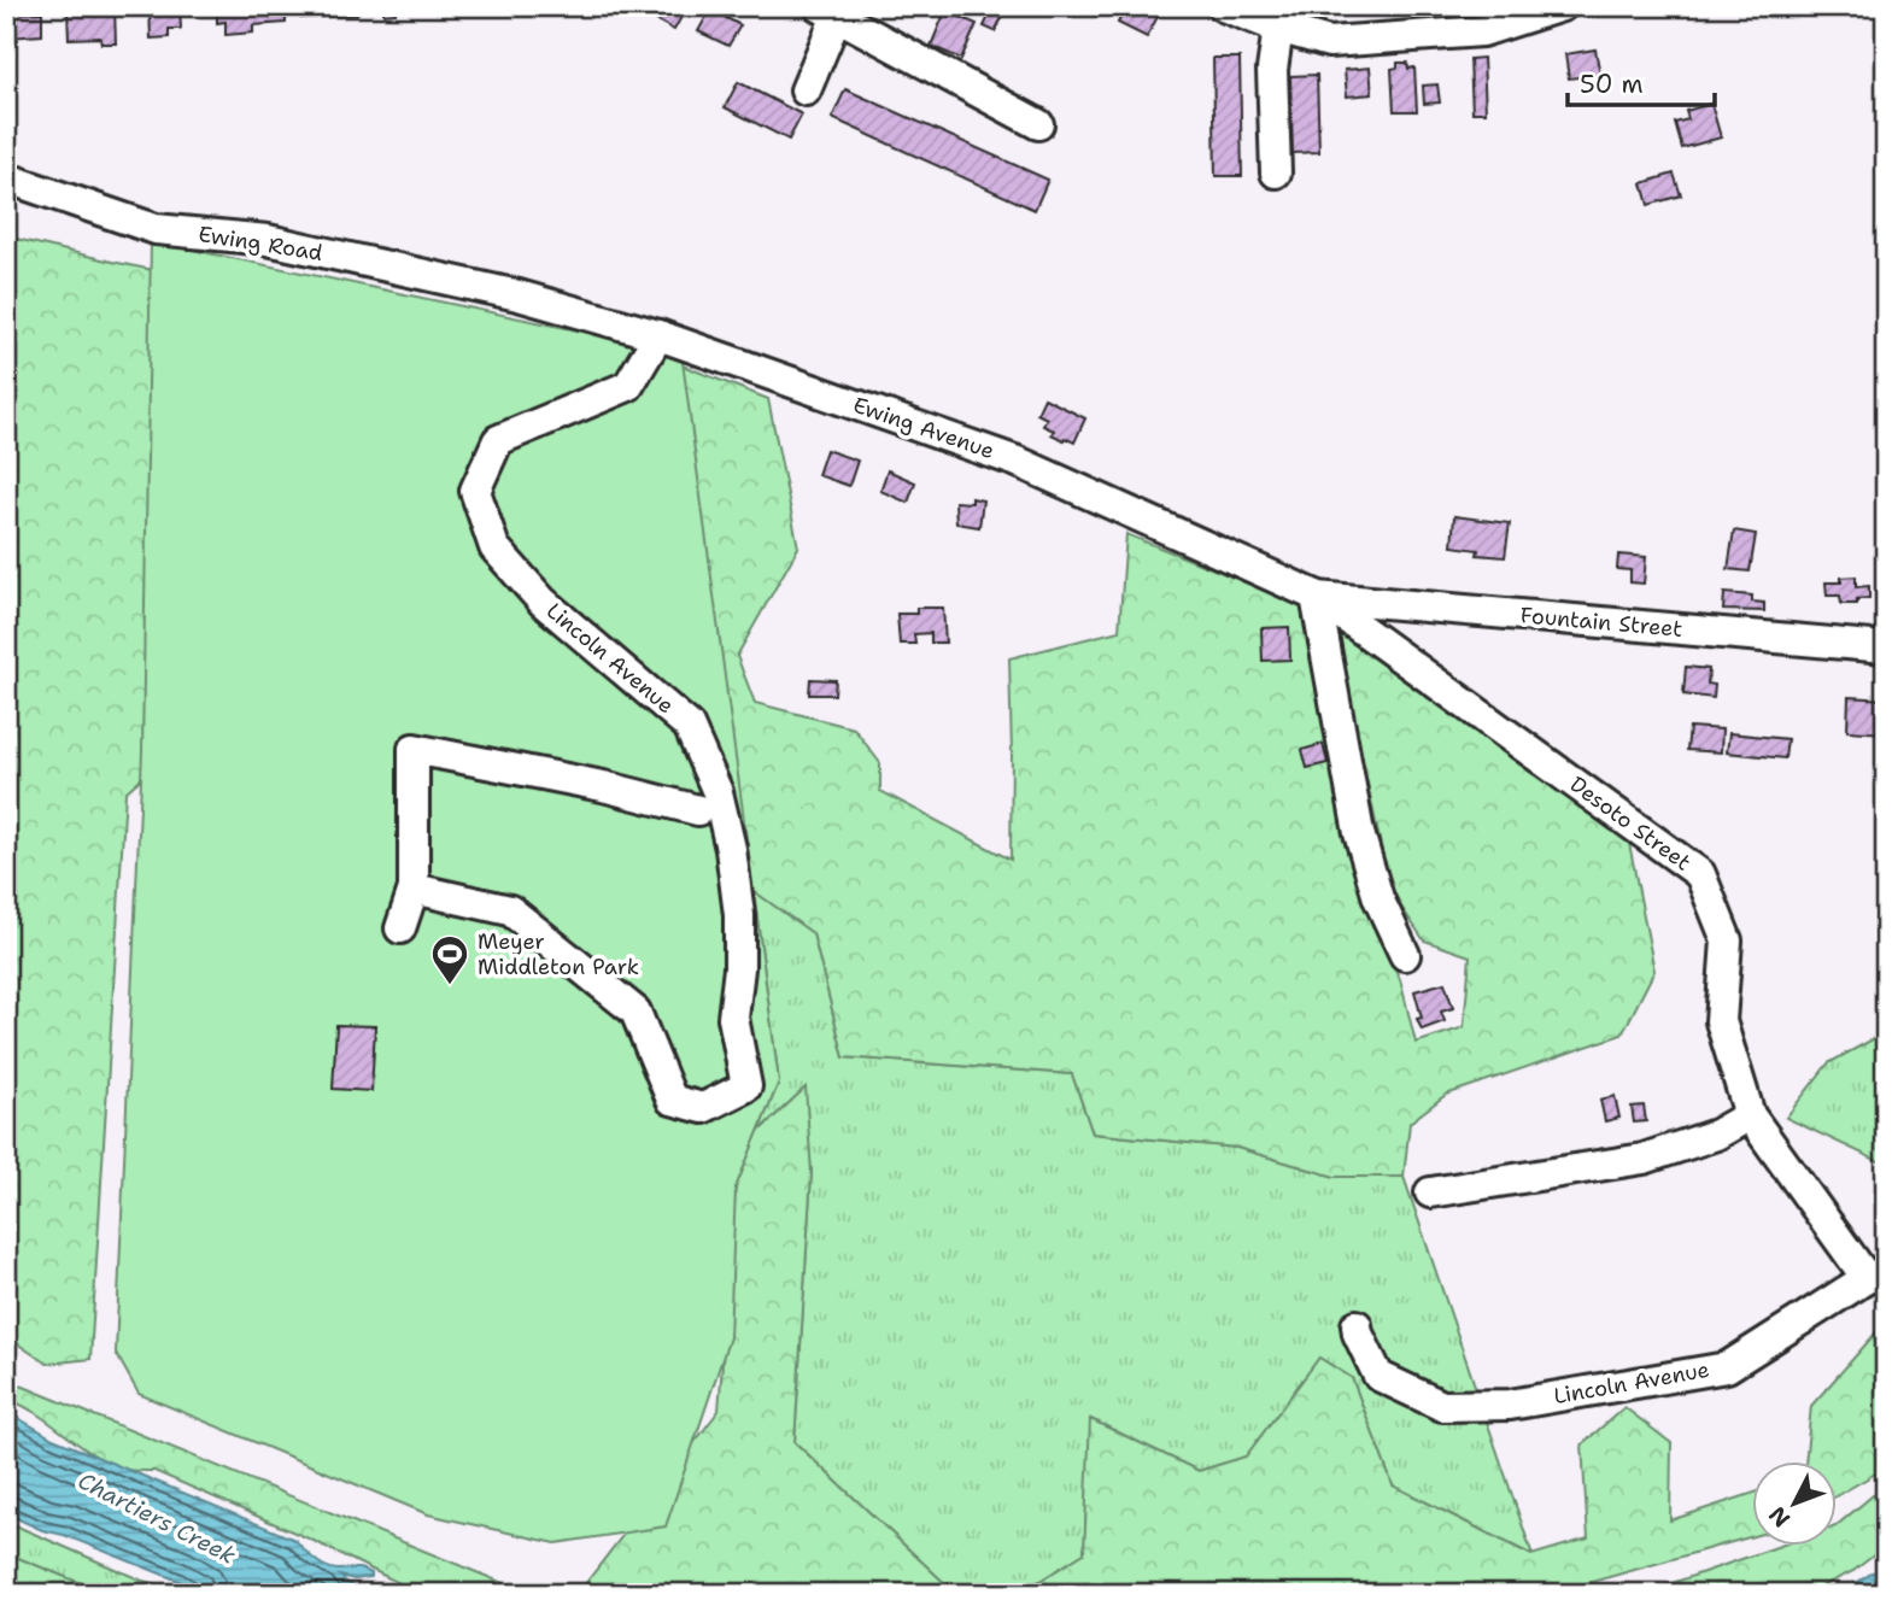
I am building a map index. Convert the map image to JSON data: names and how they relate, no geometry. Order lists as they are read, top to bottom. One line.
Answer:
{"streets":{"street":["Ewing Road","Ewing Avenue","Fountain Street","Lincoln Avenue","Desoto Street"]},"crossings":[["Ewing Road","Ewing Avenue"],["Ewing Avenue","Fountain Street"],["Ewing Avenue","Lincoln Avenue"],["Ewing Avenue","Desoto Street"],["Fountain Street","Desoto Street"],["Lincoln Avenue","Desoto Street"]],"water":["Chartiers Creek"],"places":{"sports":["Meyer Middleton Park"]},"scale_bar":"50 m","north":"bottom left"}
